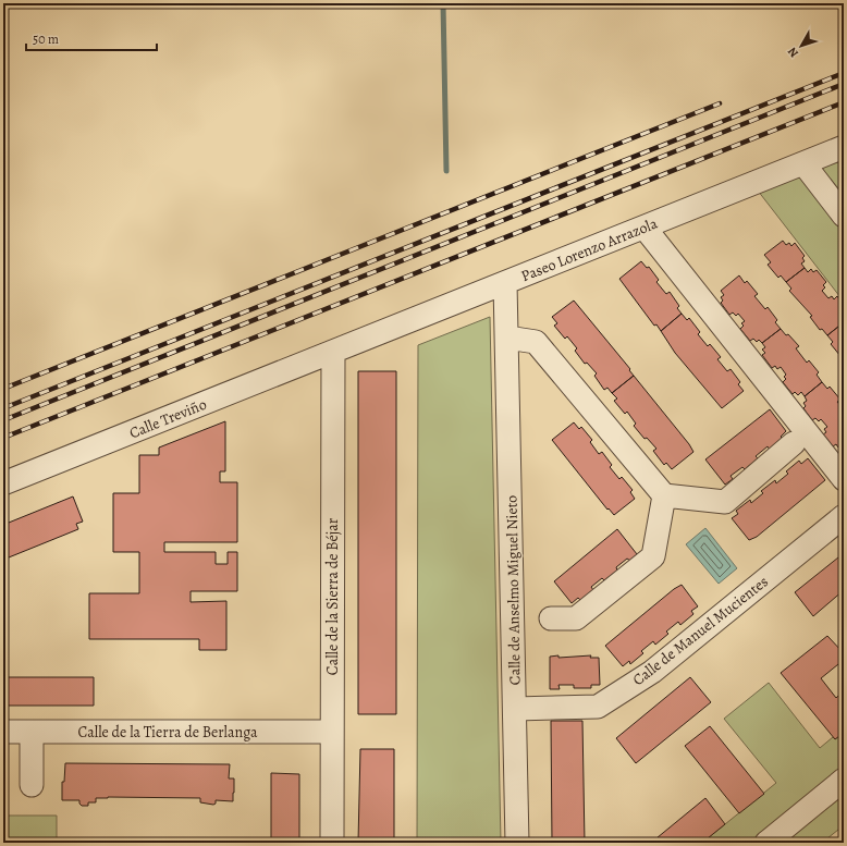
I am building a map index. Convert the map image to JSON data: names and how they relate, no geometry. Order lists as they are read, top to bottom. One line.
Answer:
{"streets":{"street":["Paseo Lorenzo Arrazola","Calle Treviño","Calle de Anselmo Miguel Nieto","Calle de la Sierra de Béjar","Calle de Manuel Mucientes","Calle de la Tierra de Berlanga"]},"crossings":[["Paseo Lorenzo Arrazola","Calle Treviño"],["Paseo Lorenzo Arrazola","Calle de Anselmo Miguel Nieto"],["Paseo Lorenzo Arrazola","Calle de la Sierra de Béjar"],["Calle Treviño","Calle de la Sierra de Béjar"],["Calle de Anselmo Miguel Nieto","Calle de Manuel Mucientes"],["Calle de la Sierra de Béjar","Calle de la Tierra de Berlanga"]],"scale_bar":"50 m","north":"bottom left"}
